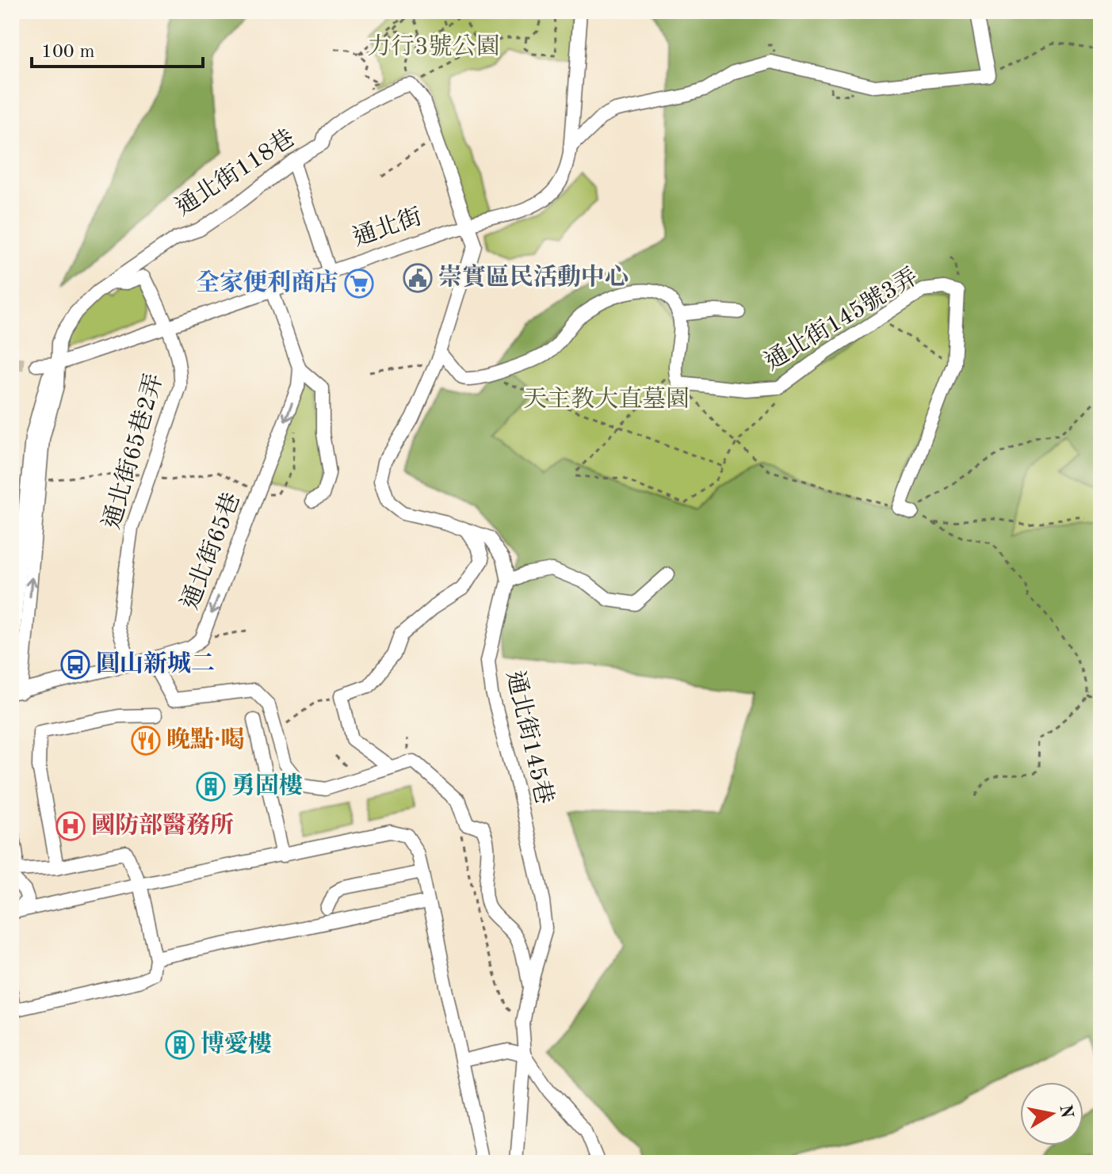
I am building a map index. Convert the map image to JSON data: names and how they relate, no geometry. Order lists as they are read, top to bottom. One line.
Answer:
{"streets":{"street":["通北街118巷","通北街","通北街145號3弄","通北街65巷2弄","通北街65巷","通北街145巷"]},"crossings":[["通北街118巷","通北街"],["通北街","通北街65巷2弄"],["通北街65巷2弄","通北街65巷"]],"one_way":["通北街65巷"],"parks":["力行3號公園","天主教大直墓園"],"places":{"public building":["崇實區民活動中心"],"supermarket":["全家便利商店"],"bus stop":["圓山新城二"],"restaurant":["晚點·喝"],"building":["勇固樓","博愛樓"],"hospital":["國防部醫務所"]},"scale_bar":"100 m","north":"right"}
